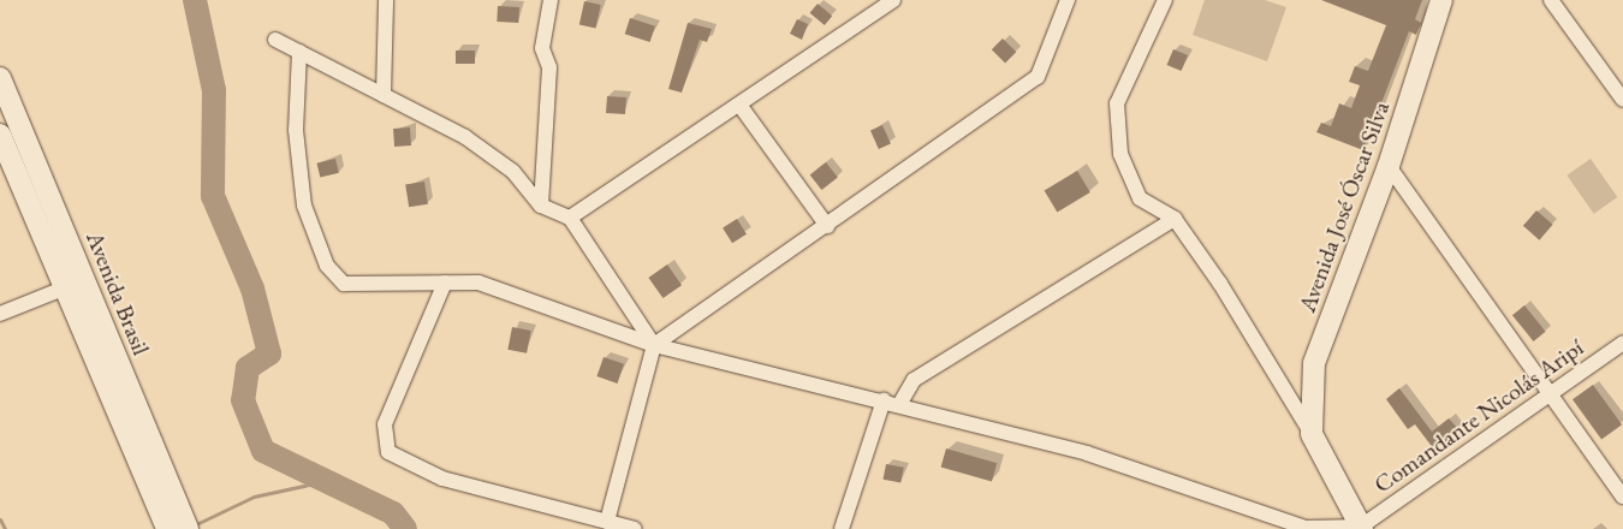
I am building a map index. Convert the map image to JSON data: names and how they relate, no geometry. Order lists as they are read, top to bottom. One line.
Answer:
{"streets":{"main road":["Avenida José Óscar Silva","Avenida Brasil"],"street":["Comandante Nicolás Aripí"]}}
